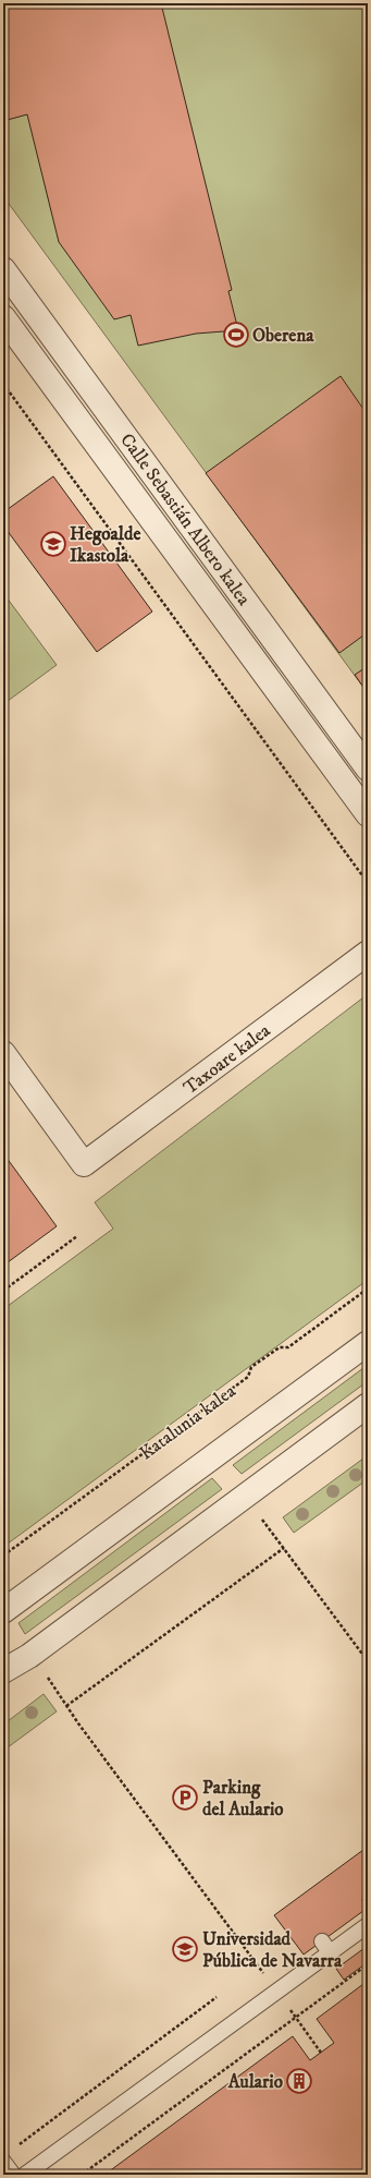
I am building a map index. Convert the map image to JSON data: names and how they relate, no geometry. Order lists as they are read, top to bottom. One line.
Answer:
{"streets":{"street":["Calle Sebastián Albero kalea","Taxoare kalea"],"path":["Katalunia kalea"]},"places":{"sports":["Oberena"],"school or university":["Hegoalde Ikastola","Universidad Pública de Navarra"],"parking":["Parking del Aulario"],"building":["Aulario"]}}
